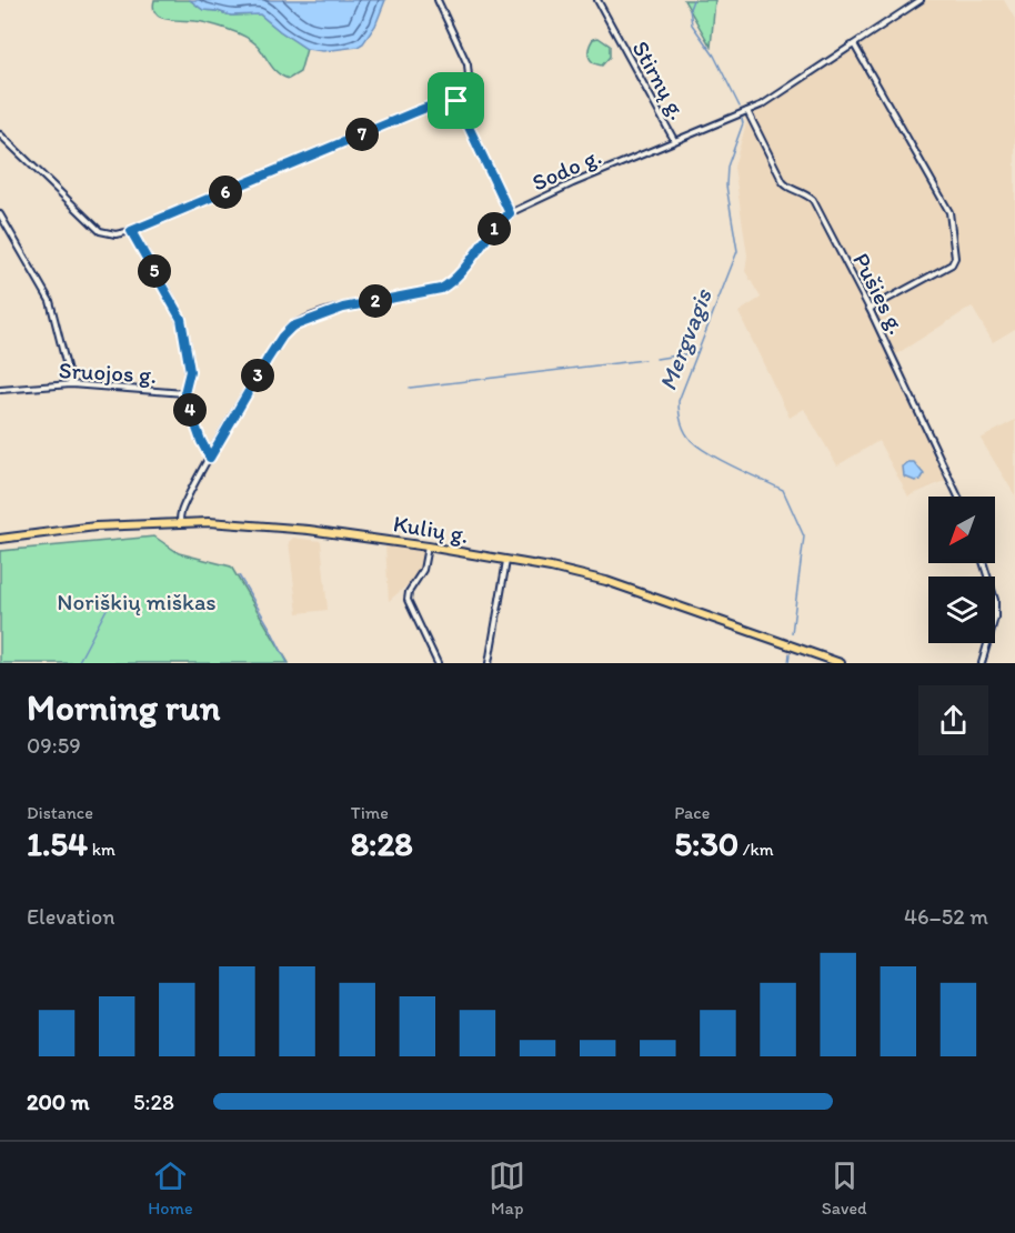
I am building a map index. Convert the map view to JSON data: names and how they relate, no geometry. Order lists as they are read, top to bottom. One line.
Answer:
{"streets":{"main road":["Kulių g."],"street":["Stirnų g.","Sodo g.","Pušies g.","Sruojos g."]},"crossings":[["Stirnų g.","Sodo g."],["Sodo g.","Pušies g."],["Sodo g.","Sruojos g."],["Sodo g.","Kulių g."]],"water":["Mergvagis"],"parks":["Noriškių miškas"],"north":"bottom left","page":{"pins":["7","6","1","5","2","3","4"],"heading":["Morning run","09:59"],"stats":[["Distance","1.54 km"],["Time","8:28"],["Pace","5:30 /km"]],"chart":["Elevation","46–52 m"],"list":[{"name":"200 m","note":"5:28"}],"tabs":["Home","Map","Saved"]}}
